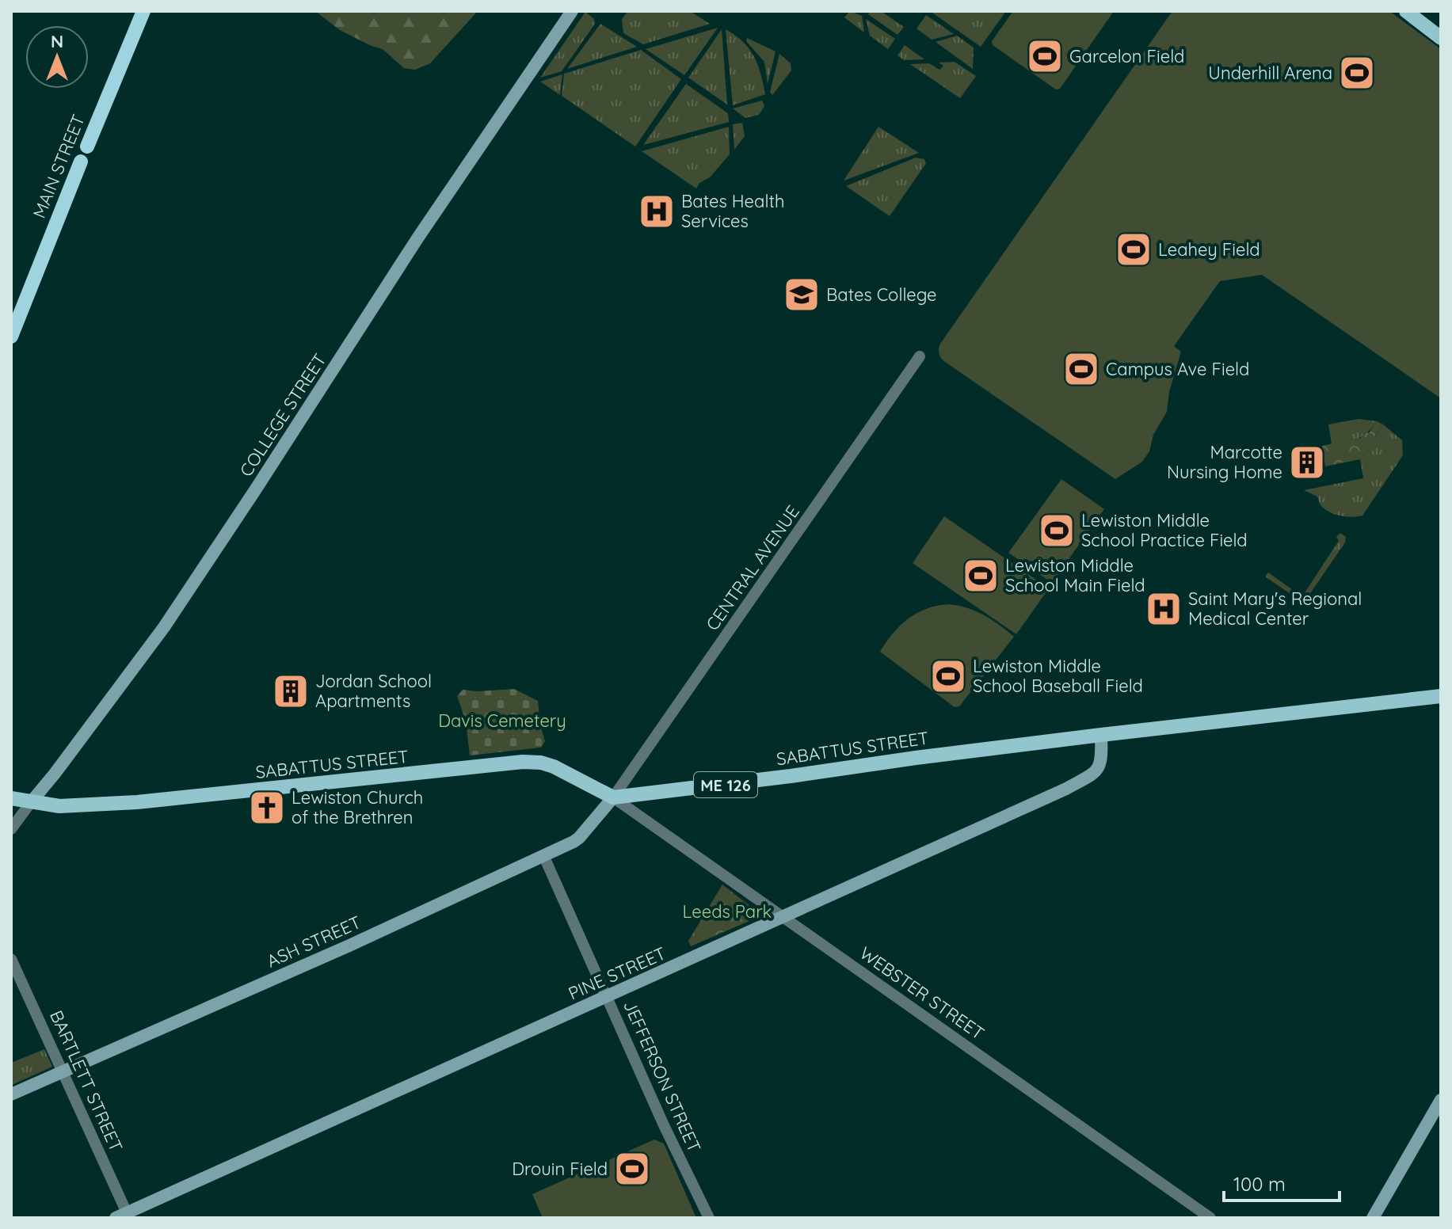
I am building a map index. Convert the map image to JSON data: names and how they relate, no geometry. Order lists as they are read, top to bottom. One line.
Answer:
{"streets":{"highway":["MAIN STREET"],"main road":["COLLEGE STREET","SABATTUS STREET","ME 126","ASH STREET","PINE STREET"],"street":["CENTRAL AVENUE","WEBSTER STREET","JEFFERSON STREET","BARTLETT STREET"]},"crossings":[["COLLEGE STREET","SABATTUS STREET"],["CENTRAL AVENUE","SABATTUS STREET"],["CENTRAL AVENUE","ASH STREET"],["CENTRAL AVENUE","WEBSTER STREET"],["SABATTUS STREET","ASH STREET"],["SABATTUS STREET","PINE STREET"],["SABATTUS STREET","WEBSTER STREET"],["ASH STREET","WEBSTER STREET"],["ASH STREET","JEFFERSON STREET"],["ASH STREET","BARTLETT STREET"],["PINE STREET","WEBSTER STREET"],["PINE STREET","JEFFERSON STREET"],["PINE STREET","BARTLETT STREET"]],"parks":["Davis Cemetery","Leeds Park"],"places":{"sports":["Garcelon Field","Underhill Arena","Leahey Field","Campus Ave Field","Lewiston Middle School Practice Field","Lewiston Middle School Main Field","Lewiston Middle School Baseball Field","Drouin Field"],"hospital":["Bates Health Services","Saint Mary's Regional Medical Center"],"school or university":["Bates College"],"building":["Marcotte Nursing Home","Jordan School Apartments"],"church":["Lewiston Church of the Brethren"]},"scale_bar":"100 m","north":"top"}
